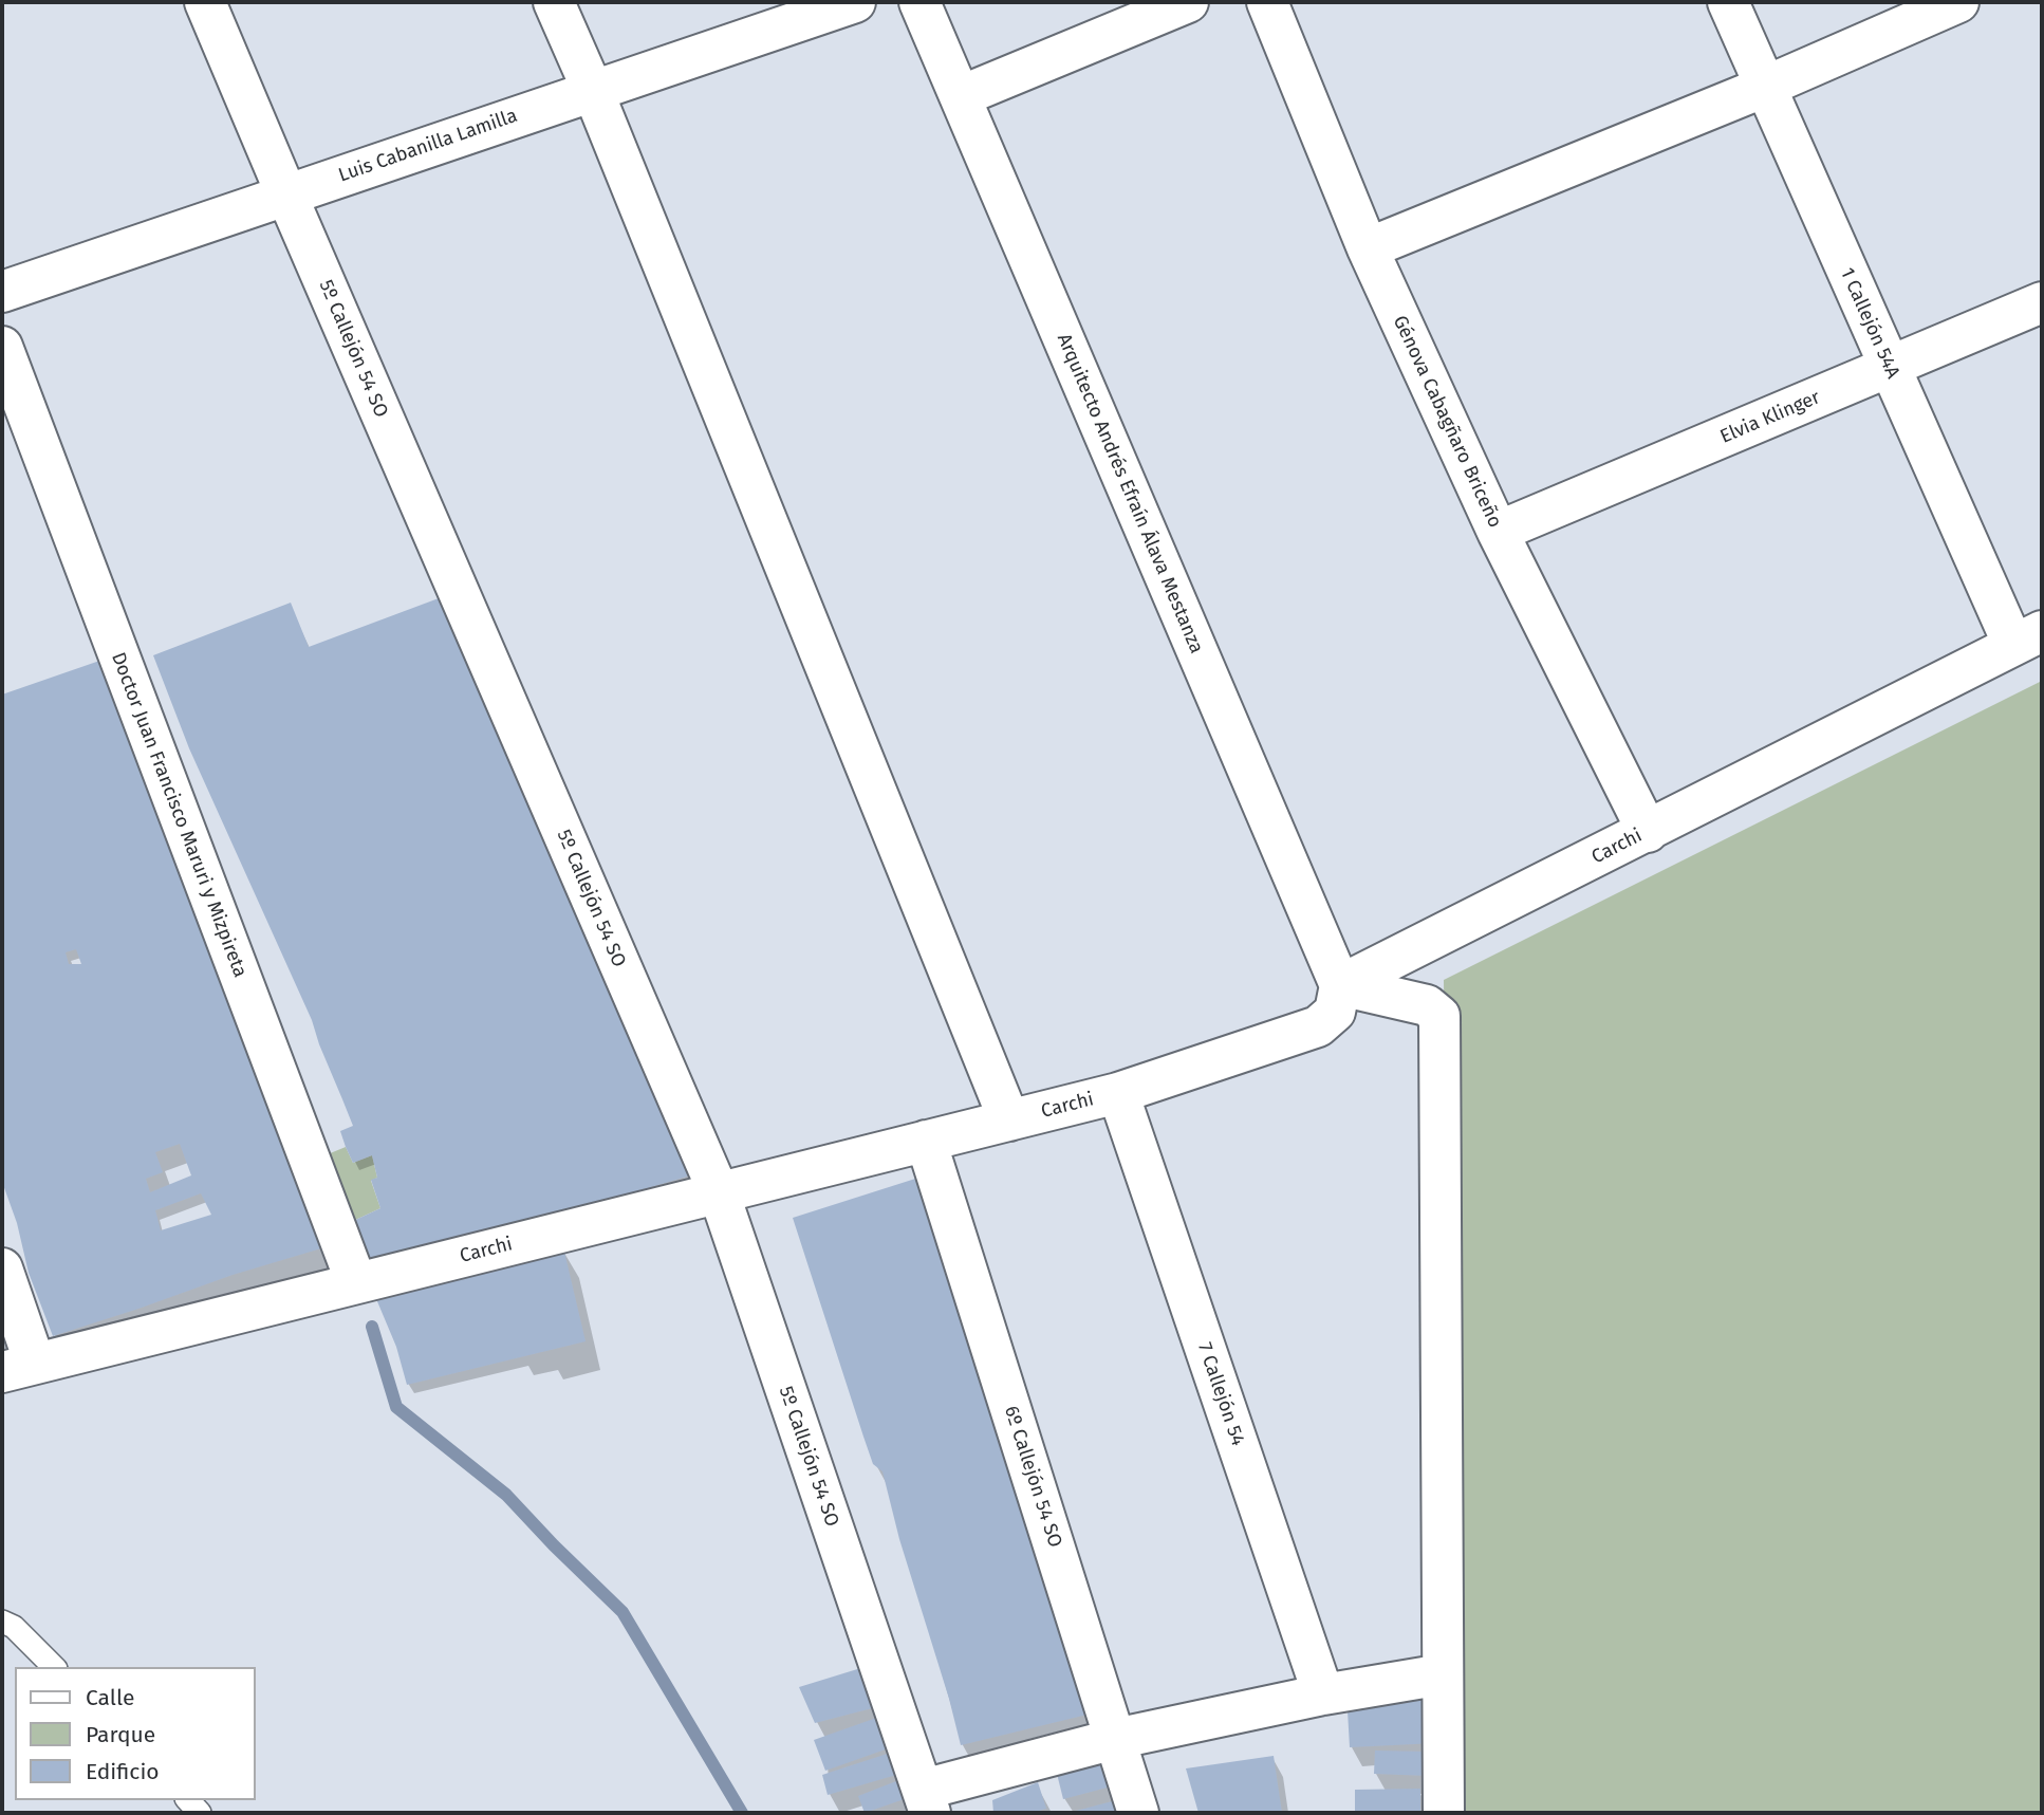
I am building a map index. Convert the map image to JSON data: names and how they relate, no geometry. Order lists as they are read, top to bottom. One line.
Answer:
{"streets":{"street":["Luis Cabanilla Lamilla","1 Callejón 54A","5º Callejón 54 SO","Elvia Klinger","Génova Cabagñaro Briceño","Arquitecto Andrés Efraín Álava Mestanza","Doctor Juan Francisco Maruri y Mizpireta","Carchi","7 Callejón 54","6º Callejón 54 SO"]},"crossings":[["Luis Cabanilla Lamilla","5º Callejón 54 SO"],["1 Callejón 54A","Elvia Klinger"],["1 Callejón 54A","Carchi"],["5º Callejón 54 SO","Carchi"],["Elvia Klinger","Génova Cabagñaro Briceño"],["Génova Cabagñaro Briceño","Carchi"],["Arquitecto Andrés Efraín Álava Mestanza","Carchi"],["Doctor Juan Francisco Maruri y Mizpireta","Carchi"],["Carchi","7 Callejón 54"],["Carchi","6º Callejón 54 SO"]],"legend":["Calle","Parque","Edificio"]}
